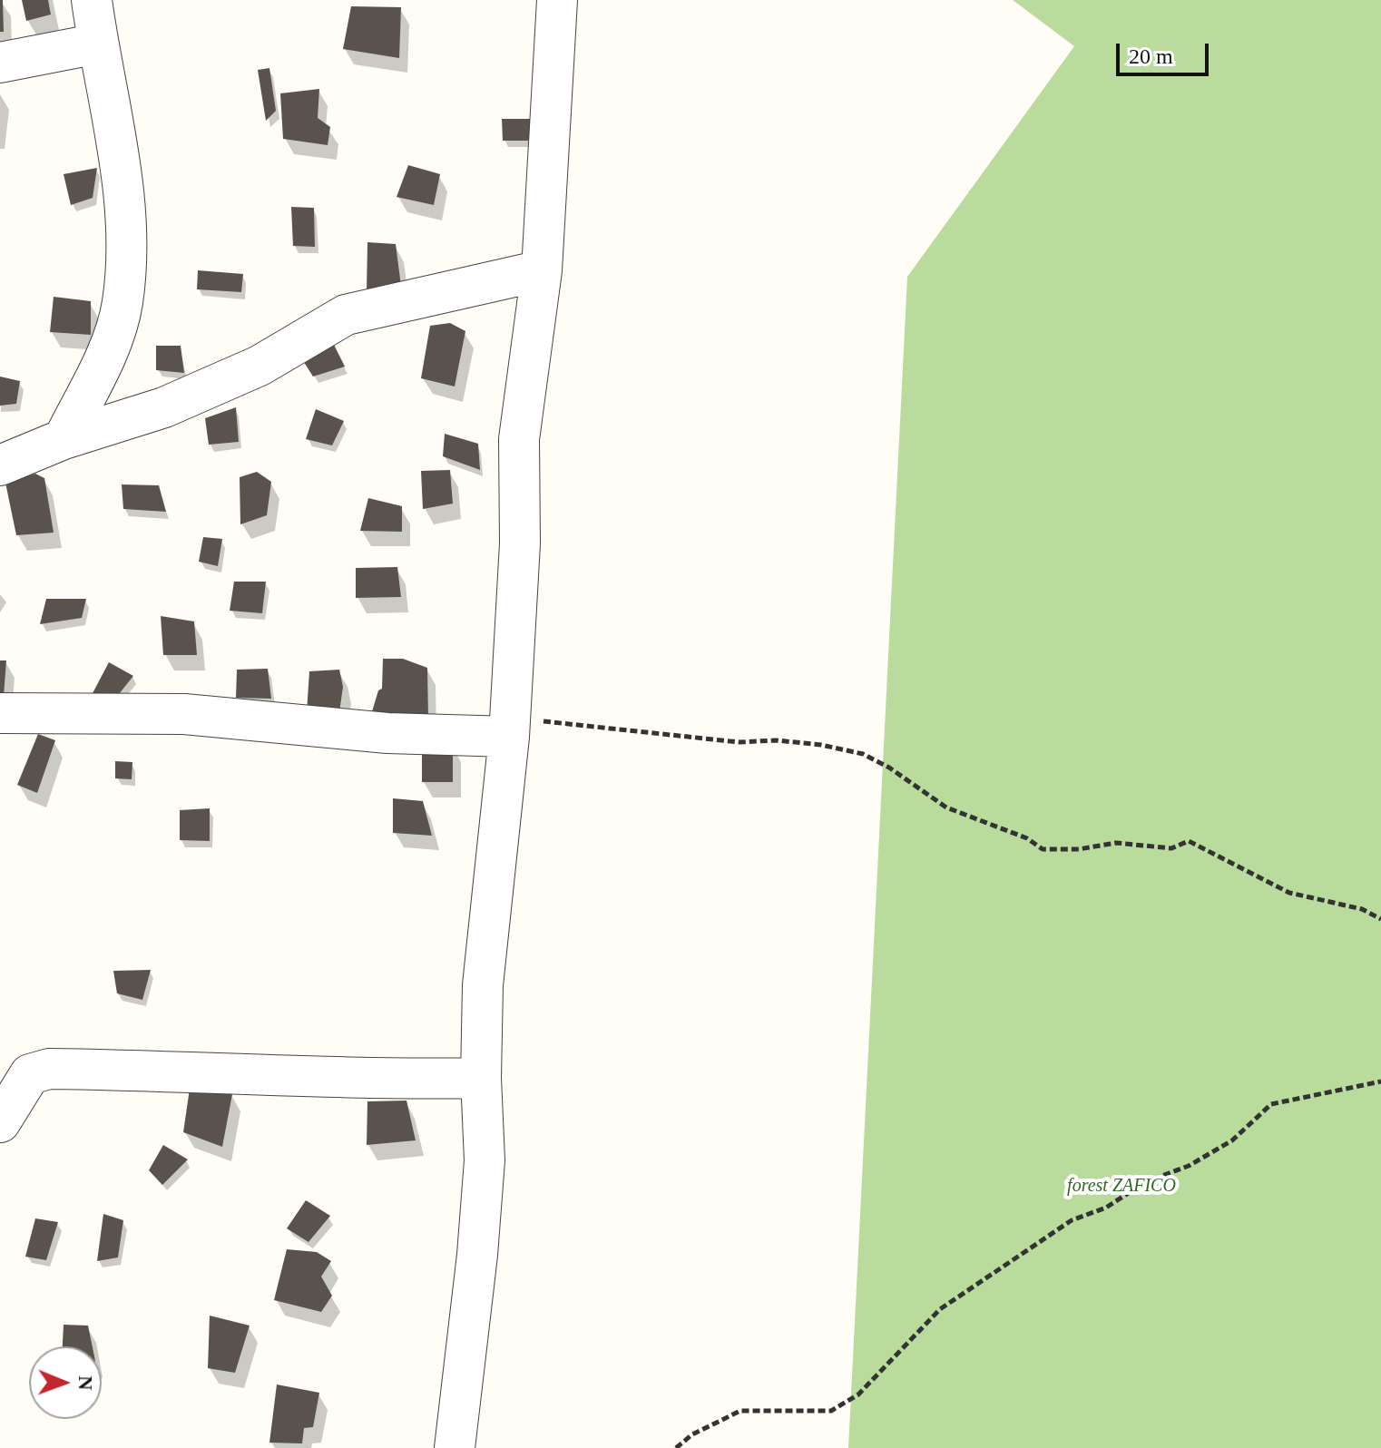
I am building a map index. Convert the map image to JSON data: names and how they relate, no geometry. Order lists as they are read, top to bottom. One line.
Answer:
{"parks":["forest ZAFICO"],"scale_bar":"20 m","north":"right"}
